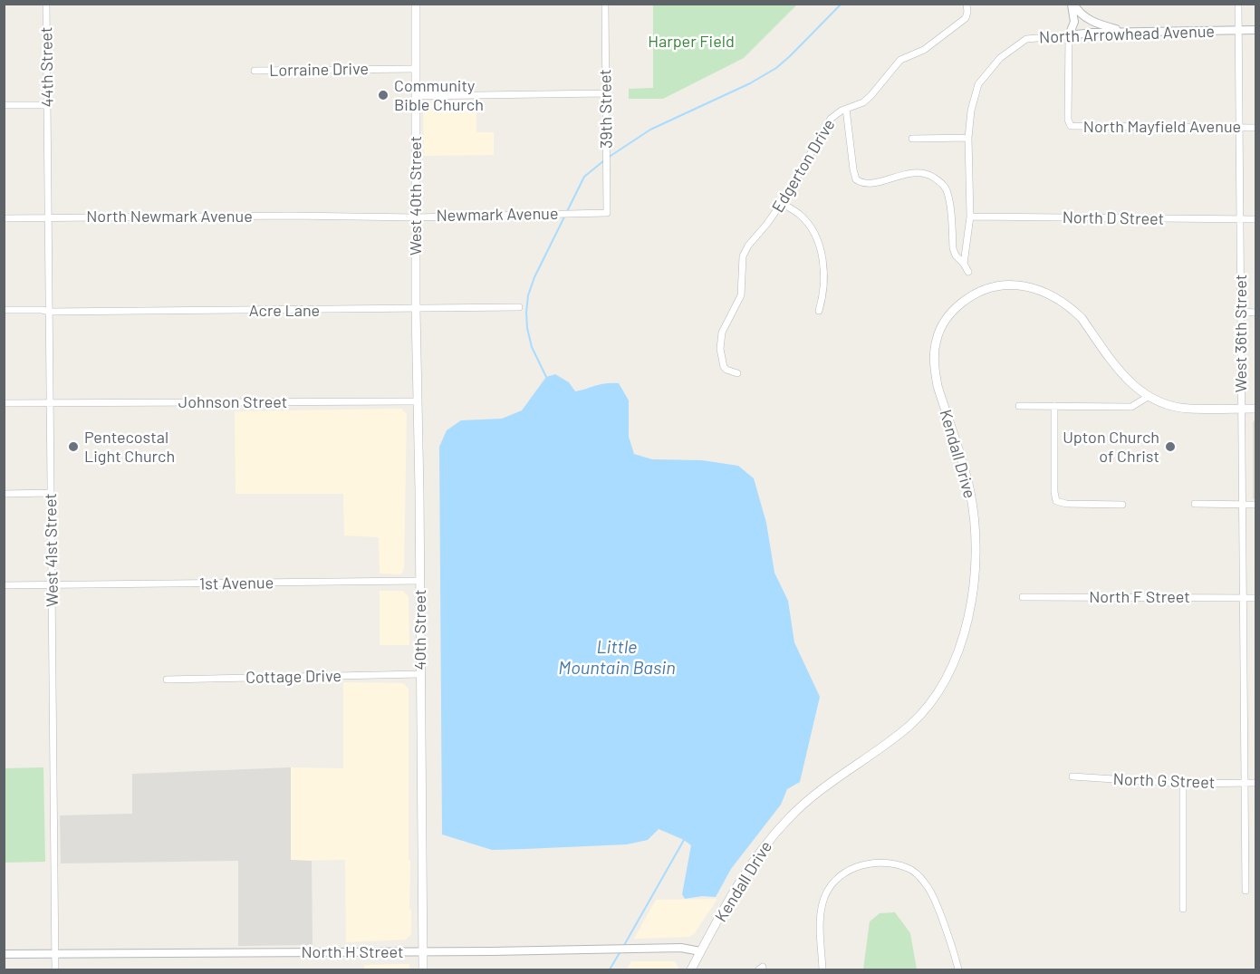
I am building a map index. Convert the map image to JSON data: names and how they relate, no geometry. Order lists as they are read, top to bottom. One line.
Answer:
{"streets":{"main road":["West 40th Street","Kendall Drive","40th Street"],"street":["North Arrowhead Avenue","44th Street","Lorraine Drive","39th Street","North Mayfield Avenue","Edgerton Drive","Newmark Avenue","North Newmark Avenue","North D Street","Acre Lane","West 36th Street","Johnson Street","West 41st Street","1st Avenue","North F Street","Cottage Drive","North G Street","North H Street"]},"crossings":[["North Arrowhead Avenue","North Mayfield Avenue"],["North Arrowhead Avenue","North D Street"],["North Arrowhead Avenue","West 36th Street"],["44th Street","West 41st Street"],["Lorraine Drive","West 40th Street"],["39th Street","Newmark Avenue"],["North Mayfield Avenue","West 36th Street"],["West 40th Street","Newmark Avenue"],["West 40th Street","40th Street"],["Newmark Avenue","North Newmark Avenue"],["North Newmark Avenue","West 41st Street"],["North D Street","West 36th Street"],["Acre Lane","West 41st Street"],["Acre Lane","40th Street"],["West 36th Street","Kendall Drive"],["West 36th Street","North F Street"],["West 36th Street","North G Street"],["Johnson Street","West 41st Street"],["Johnson Street","40th Street"],["Kendall Drive","North H Street"],["West 41st Street","1st Avenue"],["West 41st Street","North H Street"],["1st Avenue","40th Street"],["40th Street","Cottage Drive"],["40th Street","North H Street"]],"water":["Little Mountain Basin"],"parks":["Harper Field"],"places":["Community Bible Church","Pentecostal Light Church","Upton Church of Christ"]}
